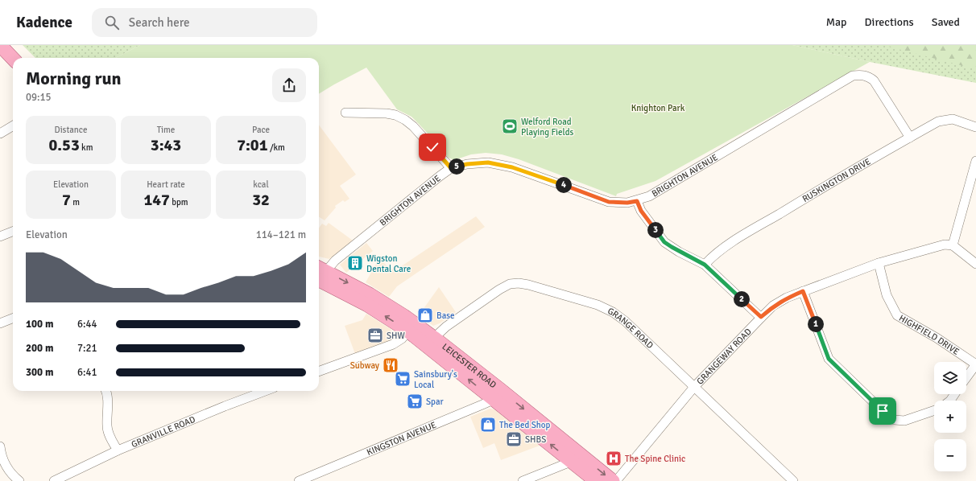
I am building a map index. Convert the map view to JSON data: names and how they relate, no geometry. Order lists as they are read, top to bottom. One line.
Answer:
{"streets":{"main road":["LEICESTER ROAD"],"street":["BRIGHTON AVENUE","RUSKINGTON DRIVE","GRANGE ROAD","HIGHFIELD DRIVE","GRANGEWAY ROAD","GRANVILLE ROAD","KINGSTON AVENUE"]},"crossings":[["BRIGHTON AVENUE","RUSKINGTON DRIVE"],["GRANGE ROAD","GRANGEWAY ROAD"],["GRANGE ROAD","LEICESTER ROAD"],["HIGHFIELD DRIVE","GRANGEWAY ROAD"],["LEICESTER ROAD","KINGSTON AVENUE"]],"parks":["Knighton Park"],"places":{"sports":["Welford Road Playing Fields"],"building":["Wigston Dental Care"],"shop":["Base","The Bed Shop"],"office":["SHW","SHBS"],"restaurant":["Subway"],"supermarket":["Sainsbury's Local","Spar"],"hospital":["The Spine Clinic"]},"page":{"header":"Kadence","search":"Search here","nav":["Map","Directions","Saved"],"heading":["Morning run","09:15"],"stats":[["Distance","0.53 km"],["Time","3:43"],["Pace","7:01 /km"],["Elevation","7 m"],["Heart rate","147 bpm"],["kcal","32"]],"pins":["5","4","3","2","1"],"chart":["Elevation","114–121 m"],"list":[{"name":"100 m","note":"6:44"},{"name":"200 m","note":"7:21"},{"name":"300 m","note":"6:41"}],"map_buttons":["+","−"]}}
